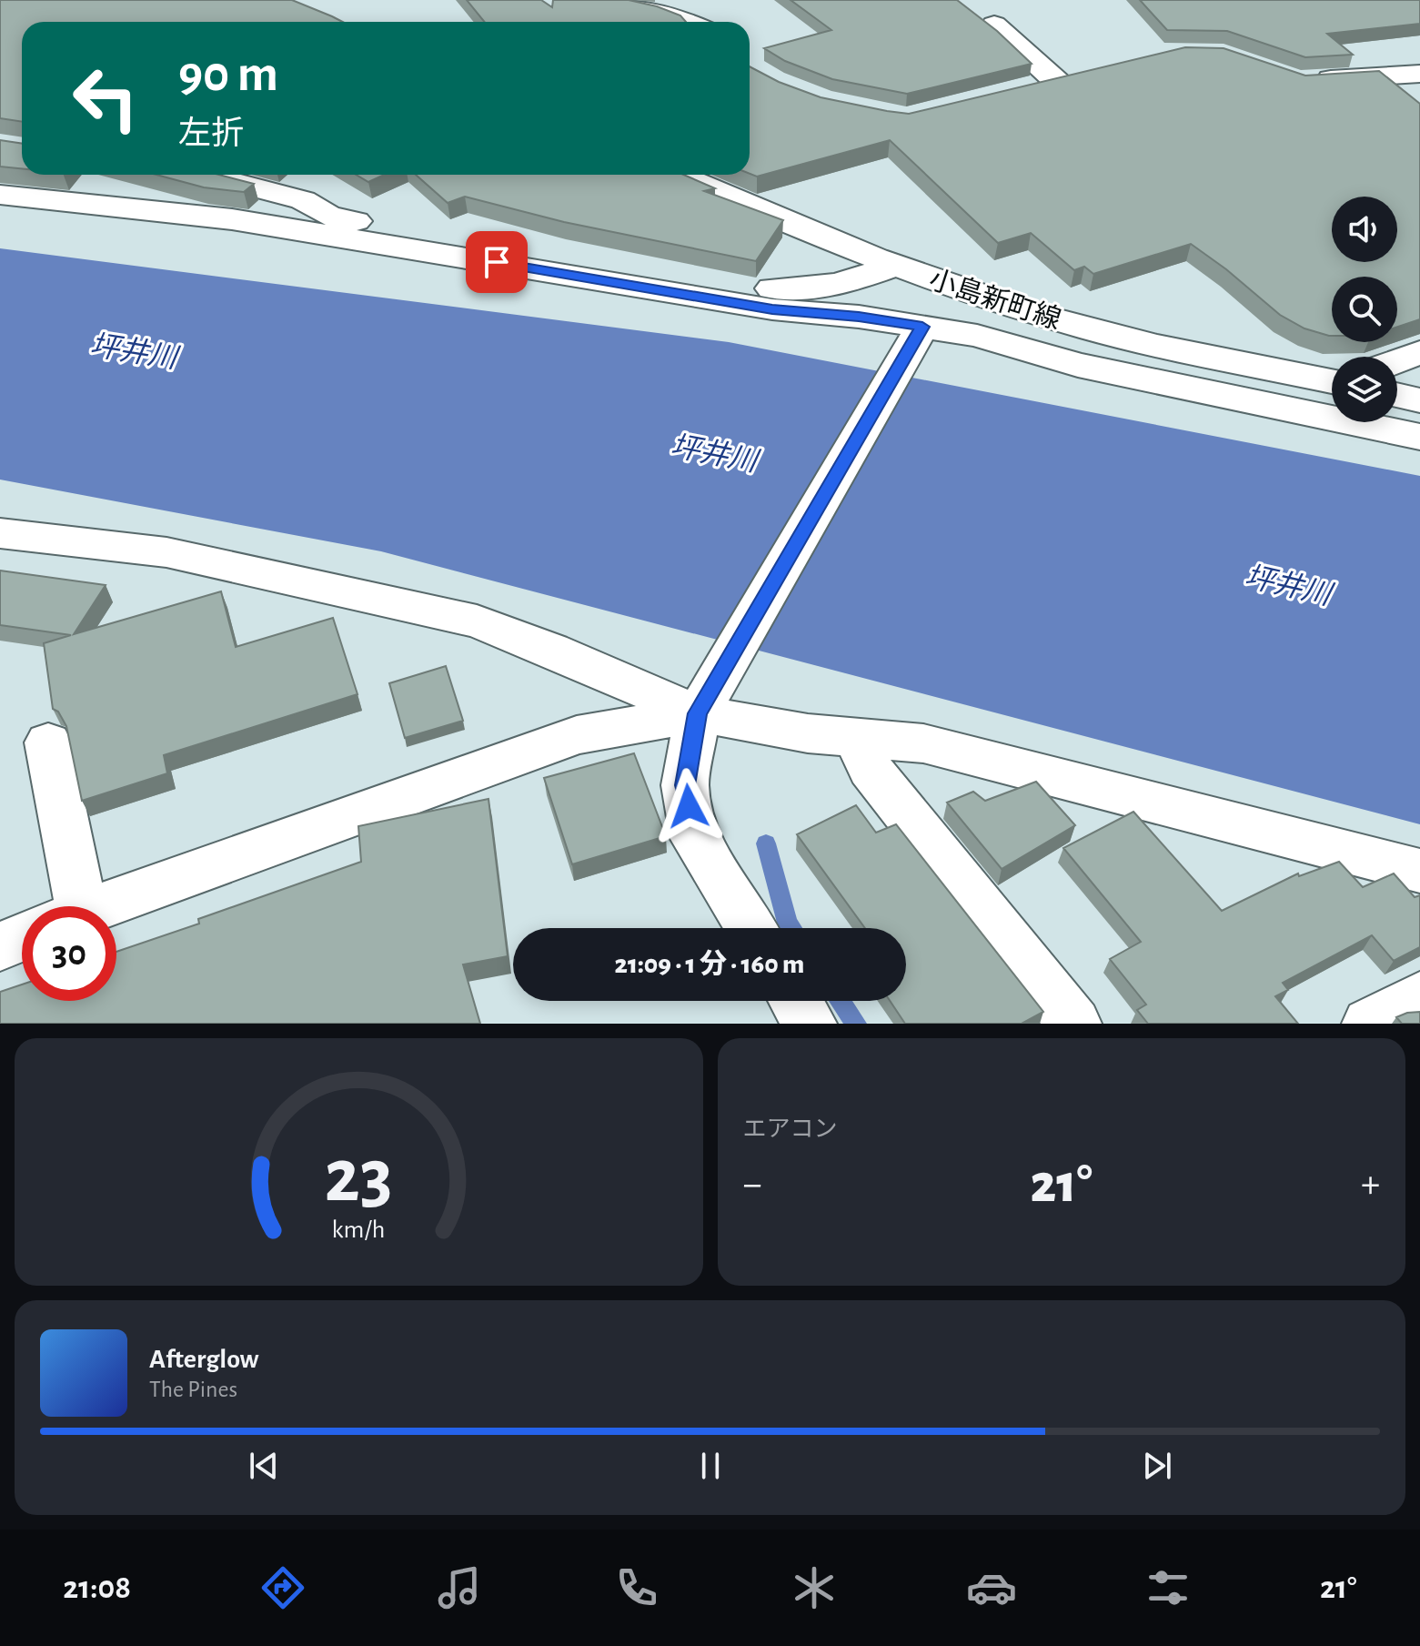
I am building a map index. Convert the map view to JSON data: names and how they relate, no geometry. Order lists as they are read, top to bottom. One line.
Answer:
{"streets":{"street":["小島新町線"]},"water":["坪井川"],"page":{"turn":["90 m","左折"],"limit":"30","trip":"21:09 · 1 分 · 160 m","tile":"エアコン","heat":["−","21°","+"],"song":["Afterglow","The Pines"],"tabs":["21:08","21°"],"gauge":["23","km/h"]}}
